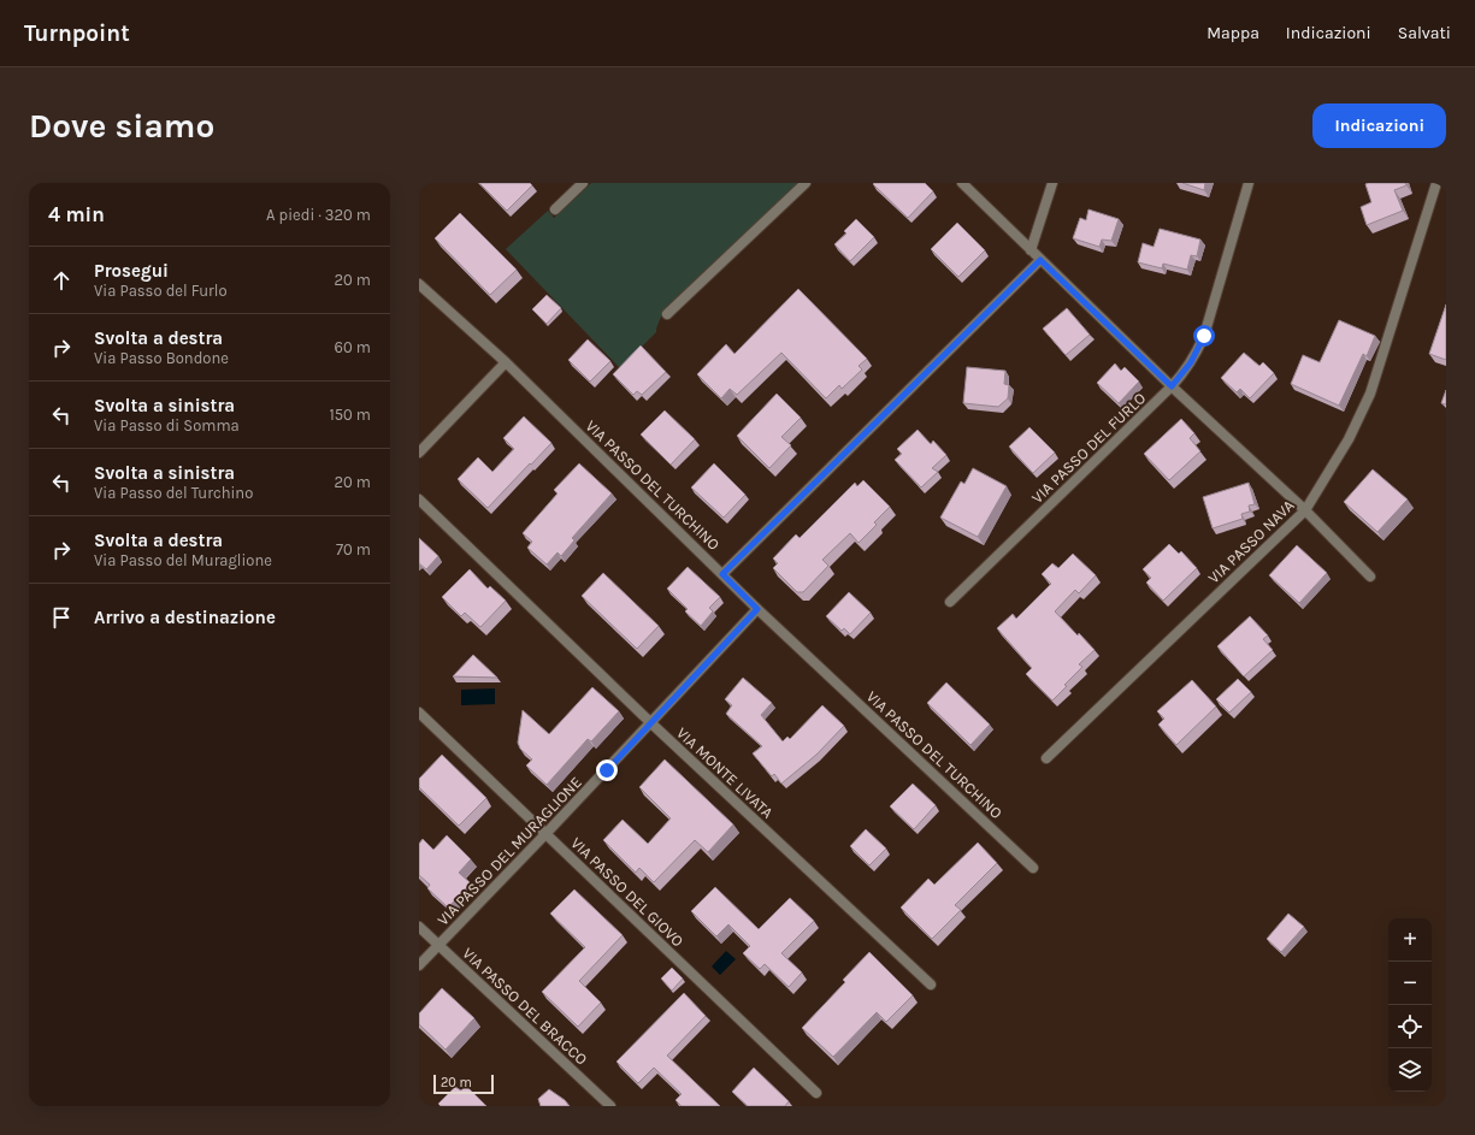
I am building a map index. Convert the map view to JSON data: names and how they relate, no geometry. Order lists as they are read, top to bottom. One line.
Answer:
{"streets":{"street":["VIA PASSO DEL FURLO","VIA PASSO DEL TURCHINO","VIA PASSO NAVA","VIA MONTE LIVATA","VIA PASSO DEL MURAGLIONE","VIA PASSO DEL GIOVO","VIA PASSO DEL BRACCO"]},"crossings":[["VIA PASSO DEL TURCHINO","VIA PASSO DEL MURAGLIONE"],["VIA MONTE LIVATA","VIA PASSO DEL MURAGLIONE"],["VIA PASSO DEL MURAGLIONE","VIA PASSO DEL GIOVO"],["VIA PASSO DEL MURAGLIONE","VIA PASSO DEL BRACCO"]],"scale_bar":"20 m","page":{"header":"Turnpoint","nav":["Mappa","Indicazioni","Salvati"],"buttons":"Indicazioni","title":"Dove siamo","heading":["4 min","A piedi · 320 m"],"list":[["Prosegui","Via Passo del Furlo","20 m"],["Svolta a destra","Via Passo Bondone","60 m"],["Svolta a sinistra","Via Passo di Somma","150 m"],["Svolta a sinistra","Via Passo del Turchino","20 m"],["Svolta a destra","Via Passo del Muraglione","70 m"],"Arrivo a destinazione"],"map_buttons":["+","−"],"scale":"20 m"}}
